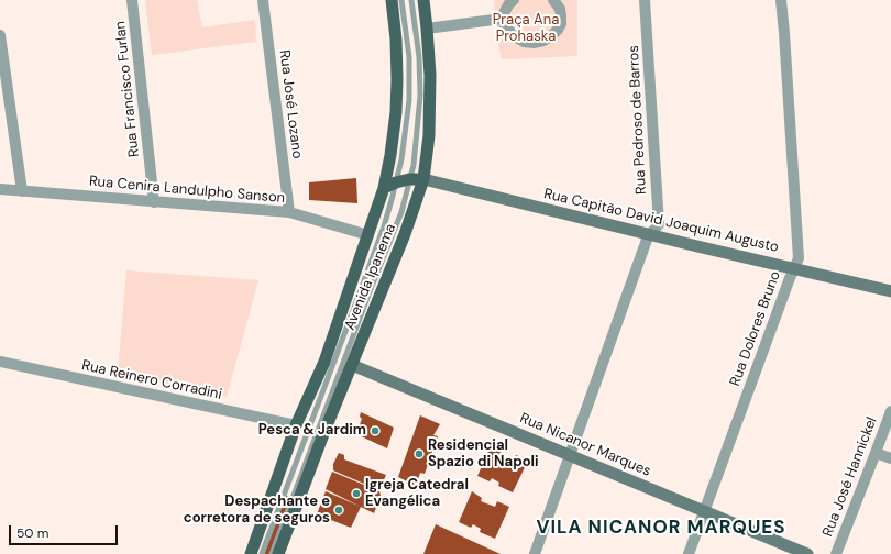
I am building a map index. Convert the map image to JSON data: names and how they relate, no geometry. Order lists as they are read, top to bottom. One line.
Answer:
{"streets":{"main road":["Rua Capitão David Joaquim Augusto","Avenida Ipanema","Rua Nicanor Marques"],"street":["Rua Francisco Furlan","Rua José Lozano","Rua Pedroso de Barros","Rua Cenira Landulpho Sanson","Rua Dolores Bruno","Rua Reinero Corradini","Rua José Hannickel"]},"crossings":[["Rua Francisco Furlan","Rua Cenira Landulpho Sanson"],["Rua José Lozano","Rua Cenira Landulpho Sanson"],["Rua Pedroso de Barros","Rua Capitão David Joaquim Augusto"],["Rua Pedroso de Barros","Rua Nicanor Marques"],["Rua Cenira Landulpho Sanson","Avenida Ipanema"],["Rua Capitão David Joaquim Augusto","Avenida Ipanema"],["Rua Capitão David Joaquim Augusto","Rua Dolores Bruno"],["Avenida Ipanema","Rua Reinero Corradini"],["Avenida Ipanema","Rua Nicanor Marques"],["Rua Dolores Bruno","Rua Nicanor Marques"]],"districts":["VILA NICANOR MARQUES"],"parks":["Praça Ana Prohaska"],"places":["Pesca & Jardim","Residencial Spazio di Napoli","Igreja Catedral Evangélica","Despachante e corretora de seguros"],"scale_bar":"50 m"}
